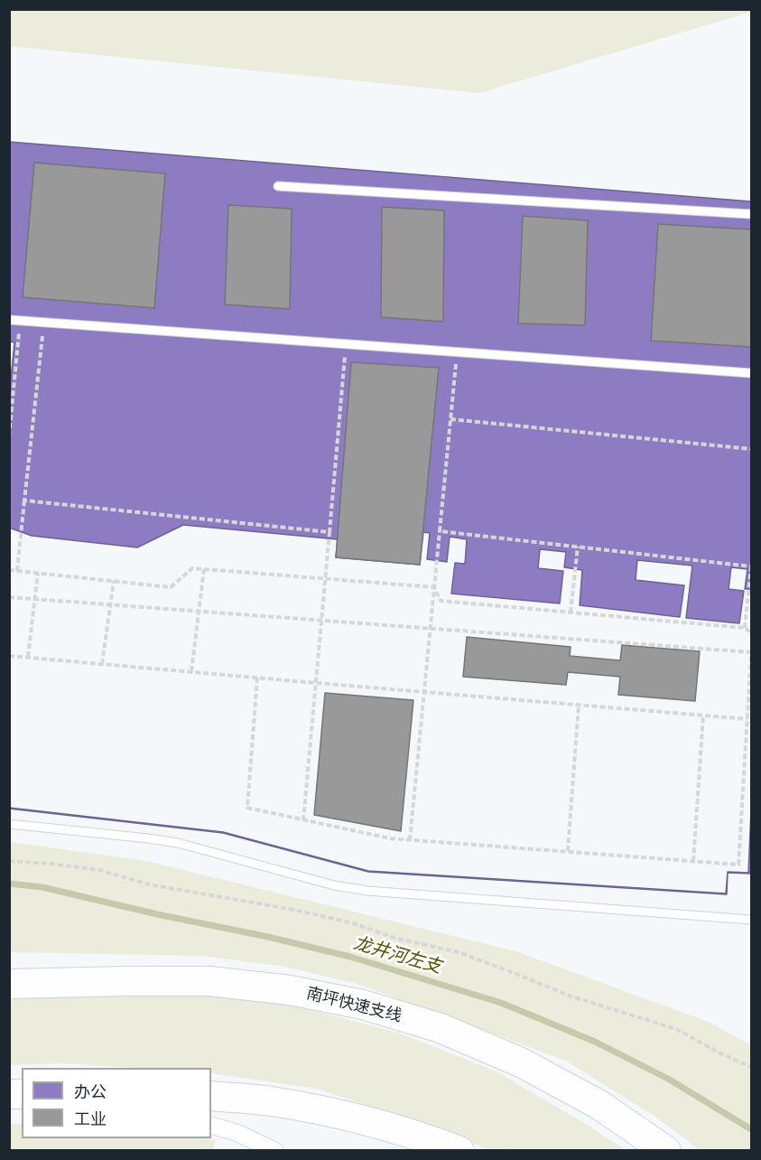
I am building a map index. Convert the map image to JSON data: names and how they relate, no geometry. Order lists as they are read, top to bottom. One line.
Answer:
{"streets":{"highway":["南坪快速支线"]},"water":["龙井河左支"],"legend":["办公","工业"]}
